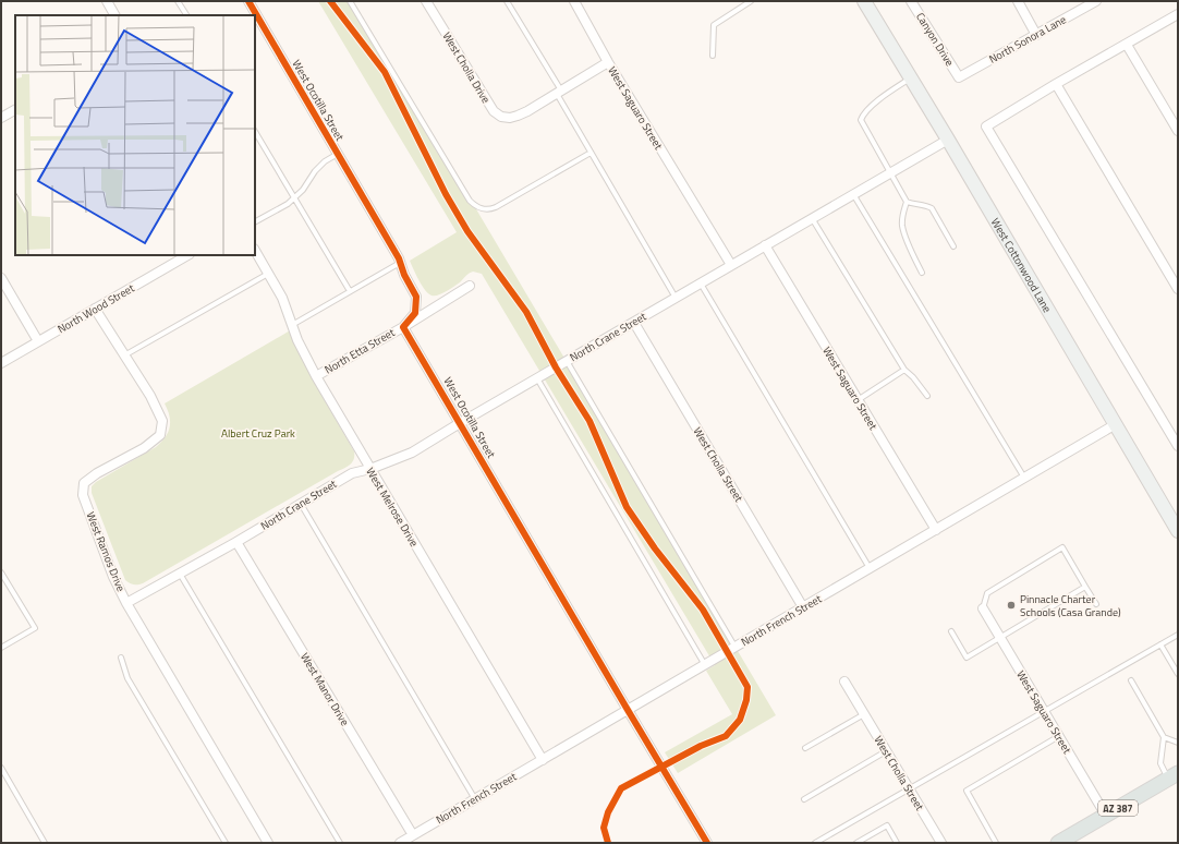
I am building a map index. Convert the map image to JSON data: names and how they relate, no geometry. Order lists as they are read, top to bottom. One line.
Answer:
{"streets":{"main road":["West Cottonwood Lane","AZ 387"],"street":["Canyon Drive","North Sonora Lane","West Cholla Drive","West Ocotilla Street","West Saguaro Street","North Wood Street","North Crane Street","North Etta Street","West Cholla Street","West Melrose Drive","West Ramos Drive","North French Street","West Manor Drive"]},"crossings":[["Canyon Drive","North Sonora Lane"],["West Cholla Drive","West Saguaro Street"],["West Ocotilla Street","North Crane Street"],["West Ocotilla Street","North Etta Street"],["West Ocotilla Street","North French Street"],["West Saguaro Street","North Crane Street"],["West Saguaro Street","North French Street"],["West Saguaro Street","AZ 387"],["West Cottonwood Lane","North Crane Street"],["West Cottonwood Lane","North French Street"],["North Wood Street","West Ramos Drive"],["North Crane Street","West Cholla Street"],["North Crane Street","West Melrose Drive"],["North Crane Street","West Ramos Drive"],["North Crane Street","West Manor Drive"],["North Etta Street","West Melrose Drive"],["West Cholla Street","North French Street"],["West Melrose Drive","North French Street"],["North French Street","West Manor Drive"]],"parks":["Albert Cruz Park"],"places":["Pinnacle Charter Schools (Casa Grande)"]}
